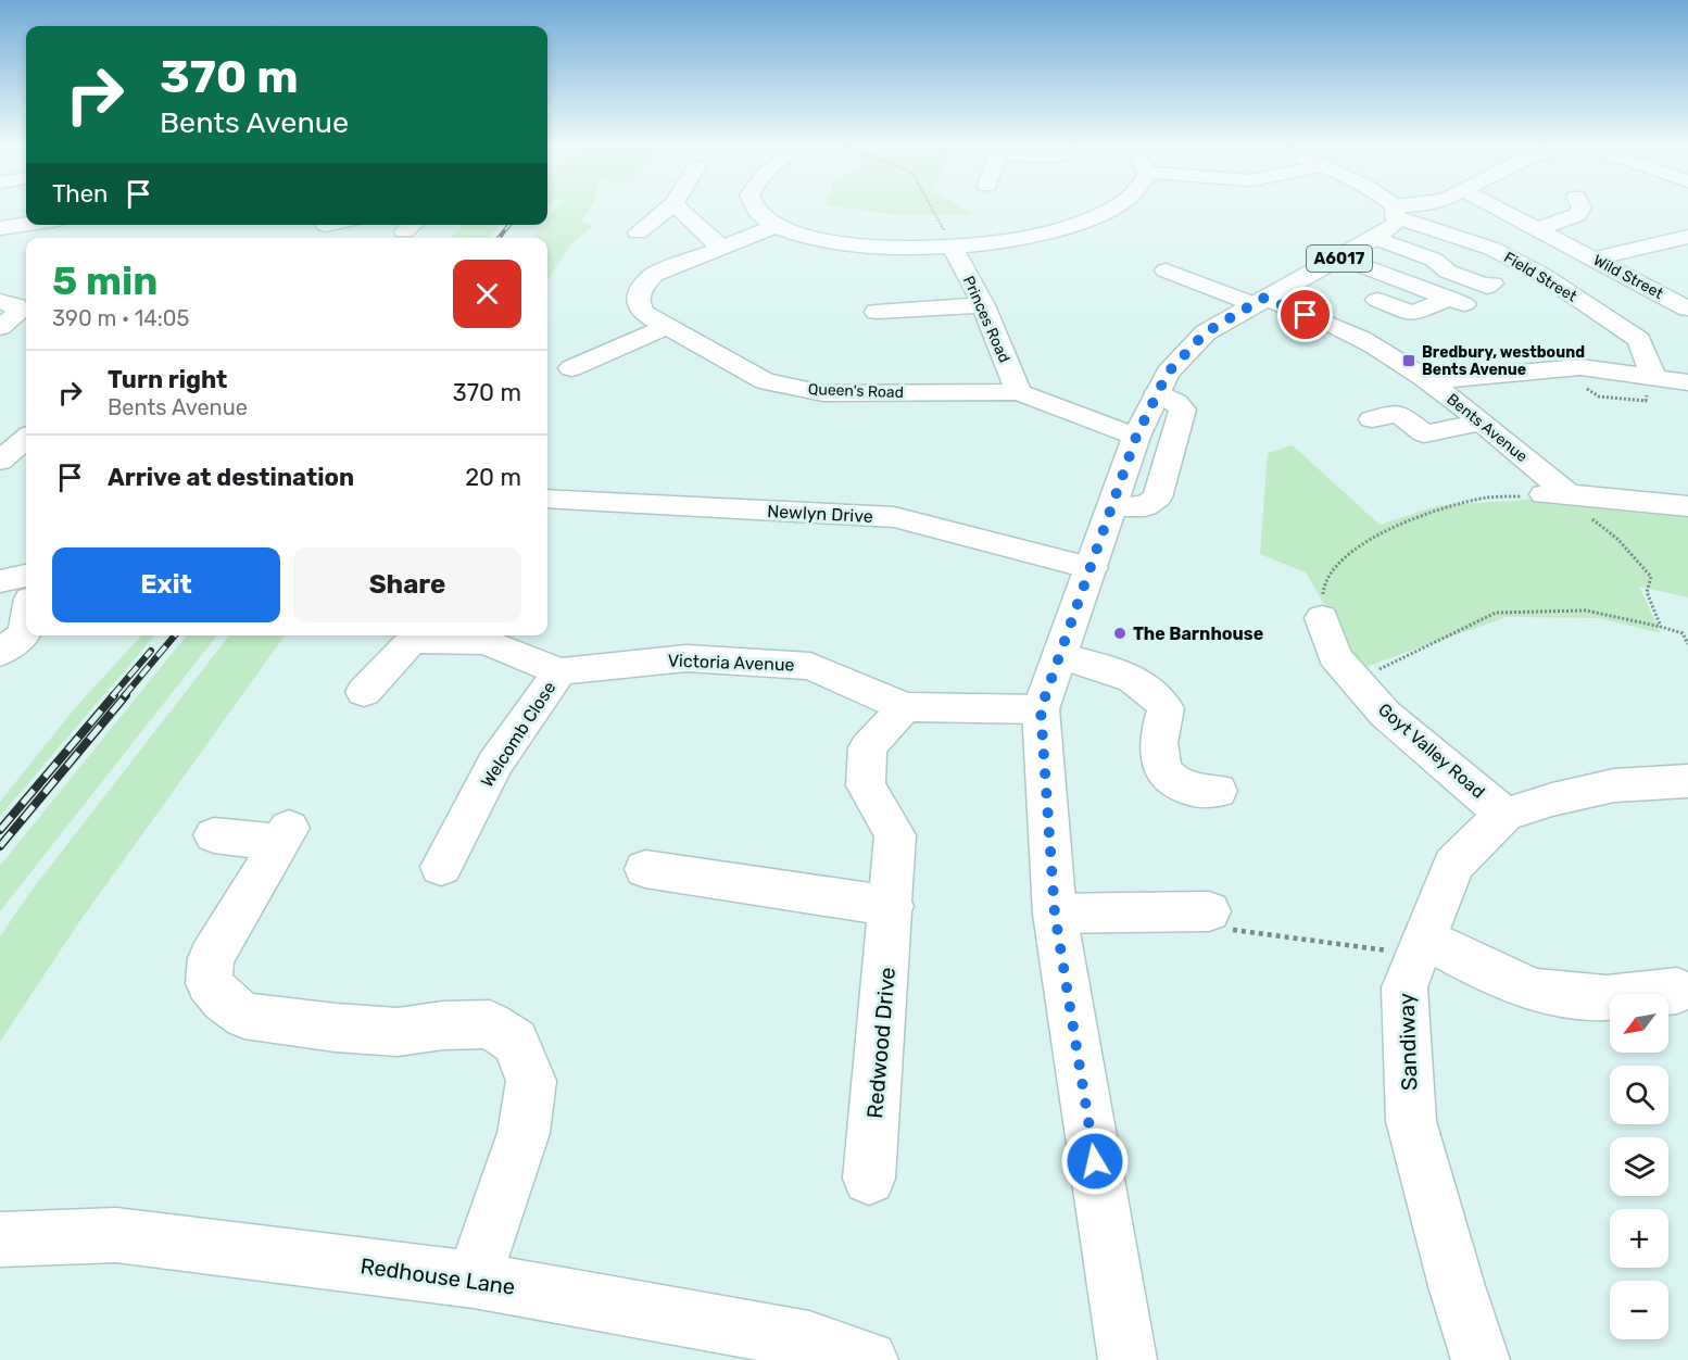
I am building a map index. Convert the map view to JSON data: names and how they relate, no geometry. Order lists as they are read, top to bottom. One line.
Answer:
{"streets":{"street":["A6017","Field Street","Wild Street","Princes Road","Queen's Road","Bents Avenue","Newlyn Drive","Victoria Avenue","Welcomb Close","Goyt Valley Road","Sandiway","Redwood Drive","Redhouse Lane"]},"crossings":[["A6017","Field Street"],["A6017","Queen's Road"],["A6017","Bents Avenue"],["A6017","Newlyn Drive"],["A6017","Victoria Avenue"],["Princes Road","Queen's Road"],["Victoria Avenue","Welcomb Close"],["Victoria Avenue","Redwood Drive"],["Goyt Valley Road","Sandiway"]],"places":{"transit":["Bredbury, westbound Bents Avenue"],"other":["The Barnhouse"]},"north":"bottom left","page":{"turn":["370 m","Bents Avenue"],"then":"Then","heading":["5 min","390 m · 14:05"],"list":[{"name":"Turn right","note":"Bents Avenue","value":"370 m"},{"name":"Arrive at destination","value":"20 m"}],"buttons":["Exit","Share"],"map_buttons":["+","−"]}}
